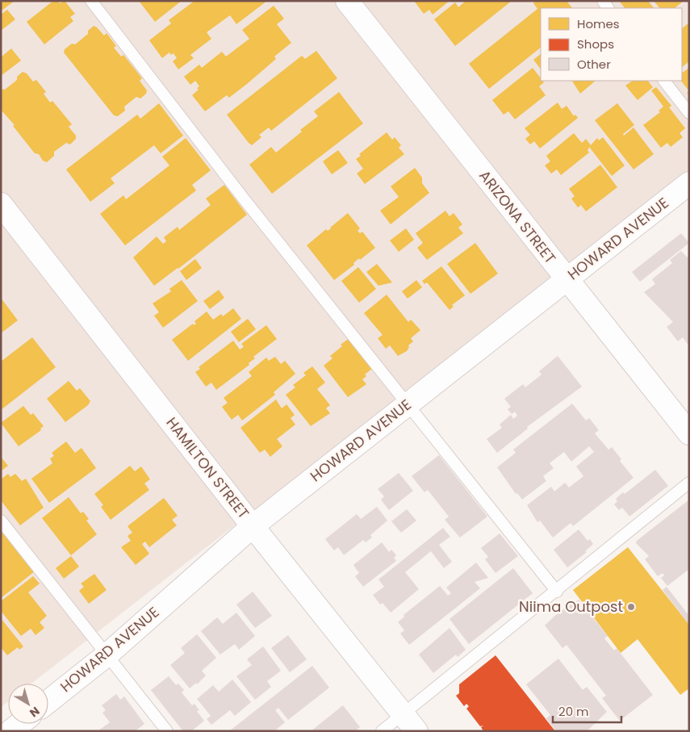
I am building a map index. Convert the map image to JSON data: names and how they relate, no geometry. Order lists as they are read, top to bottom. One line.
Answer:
{"streets":{"street":["ARIZONA STREET","HOWARD AVENUE","HAMILTON STREET"]},"crossings":[["ARIZONA STREET","HOWARD AVENUE"],["HOWARD AVENUE","HAMILTON STREET"]],"places":["Niima Outpost"],"legend":["Homes","Shops","Other"],"scale_bar":"20 m","north":"bottom right"}
